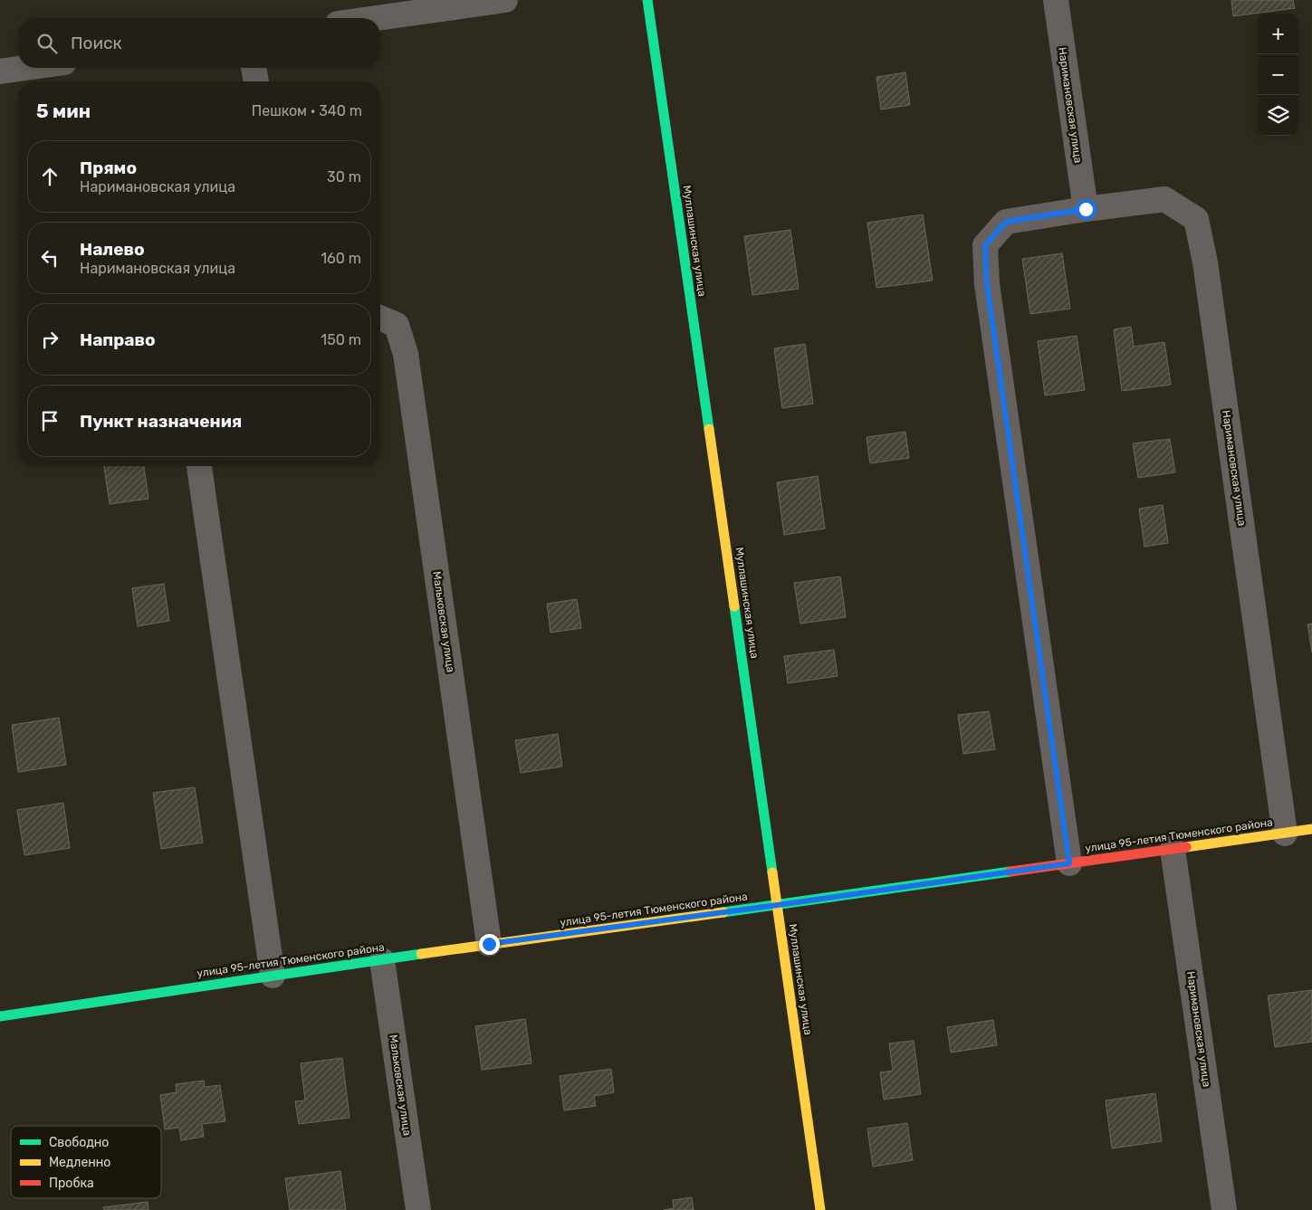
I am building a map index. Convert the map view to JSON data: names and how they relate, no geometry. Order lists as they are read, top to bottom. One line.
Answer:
{"streets":{"street":["Наримановская улица","Муллашинская улица","Мальковская улица","улица 95-летия Тюменского района"]},"crossings":[["Наримановская улица","улица 95-летия Тюменского района"],["Муллашинская улица","улица 95-летия Тюменского района"],["Мальковская улица","улица 95-летия Тюменского района"]],"legend":["Свободно","Медленно","Пробка"],"page":{"map_buttons":["+","−"],"search":"Поиск","heading":["5 мин","Пешком · 340 m"],"list":[["Прямо","Наримановская улица","30 m"],["Налево","Наримановская улица","160 m"],["Направо","150 m"],"Пункт назначения"]}}
